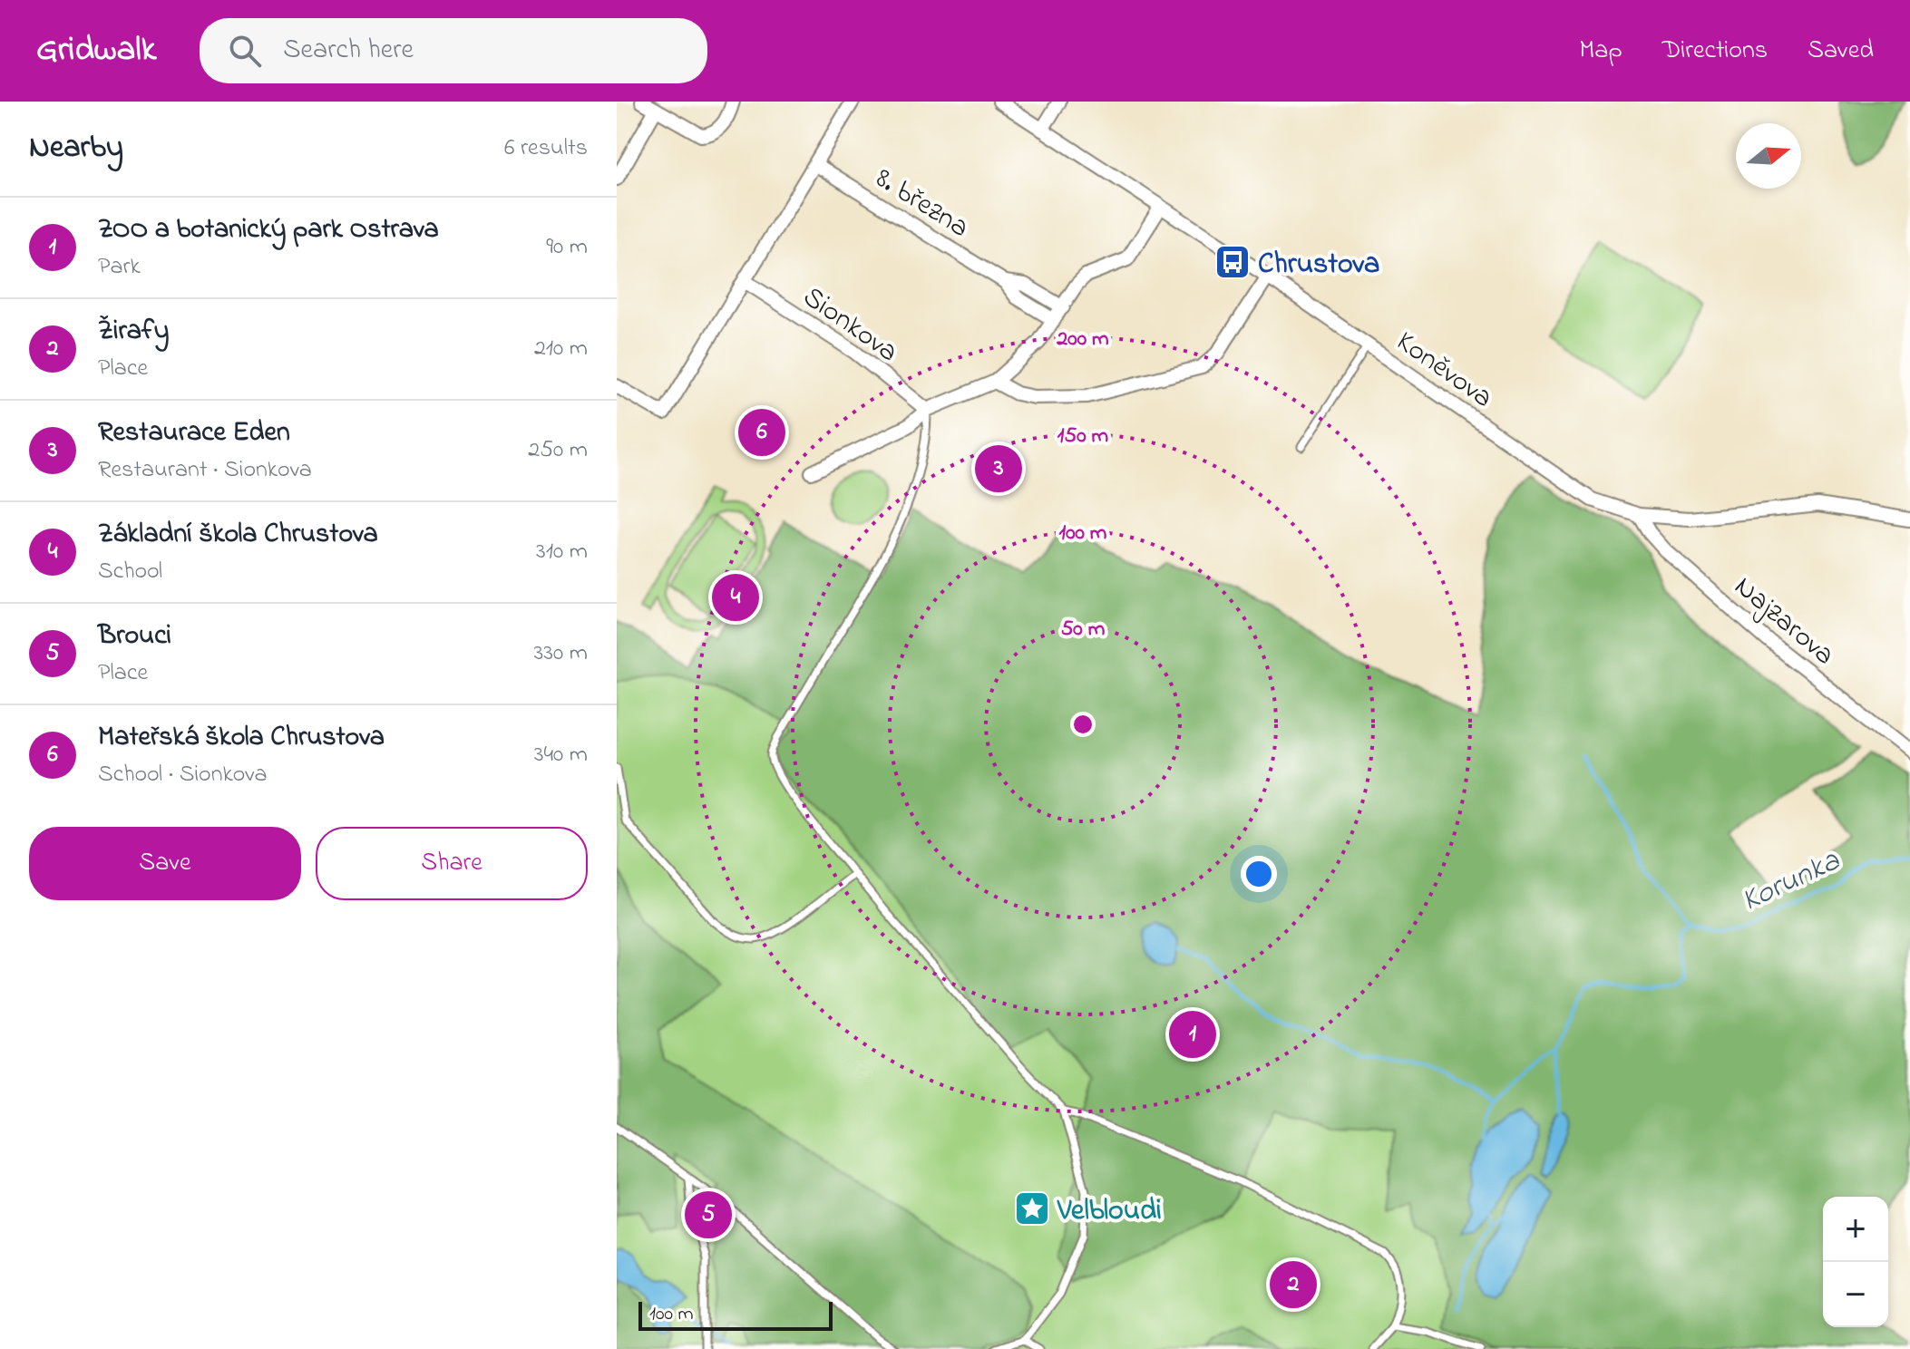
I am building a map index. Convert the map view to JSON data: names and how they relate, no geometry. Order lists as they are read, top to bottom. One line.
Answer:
{"streets":{"street":["8. března","Sionkova","Koněvova","Najzarova"]},"crossings":[["Koněvova","Najzarova"]],"water":["Korunka"],"places":{"bus stop":["Chrustova"],"place":["Velbloudi"]},"scale_bar":"100 m","north":"right","page":{"header":"Gridwalk","search":"Search here","nav":["Map","Directions","Saved"],"heading":["Nearby","6 results"],"list":[{"mark":"1","name":"ZOO a botanický park Ostrava","note":"Park","value":"90 m"},{"mark":"2","name":"Žirafy","note":"Place","value":"210 m"},{"mark":"3","name":"Restaurace Eden","note":"Restaurant · Sionkova","value":"250 m"},{"mark":"4","name":"Základní škola Chrustova","note":"School","value":"310 m"},{"mark":"5","name":"Brouci","note":"Place","value":"330 m"},{"mark":"6","name":"Mateřská škola Chrustova","note":"School · Sionkova","value":"340 m"}],"pins":["6","3","4","1","5","2"],"buttons":["Save","Share"],"map_buttons":["+","−"],"scale":"100 m"},"rings":["200 m","150 m","100 m","50 m"]}
